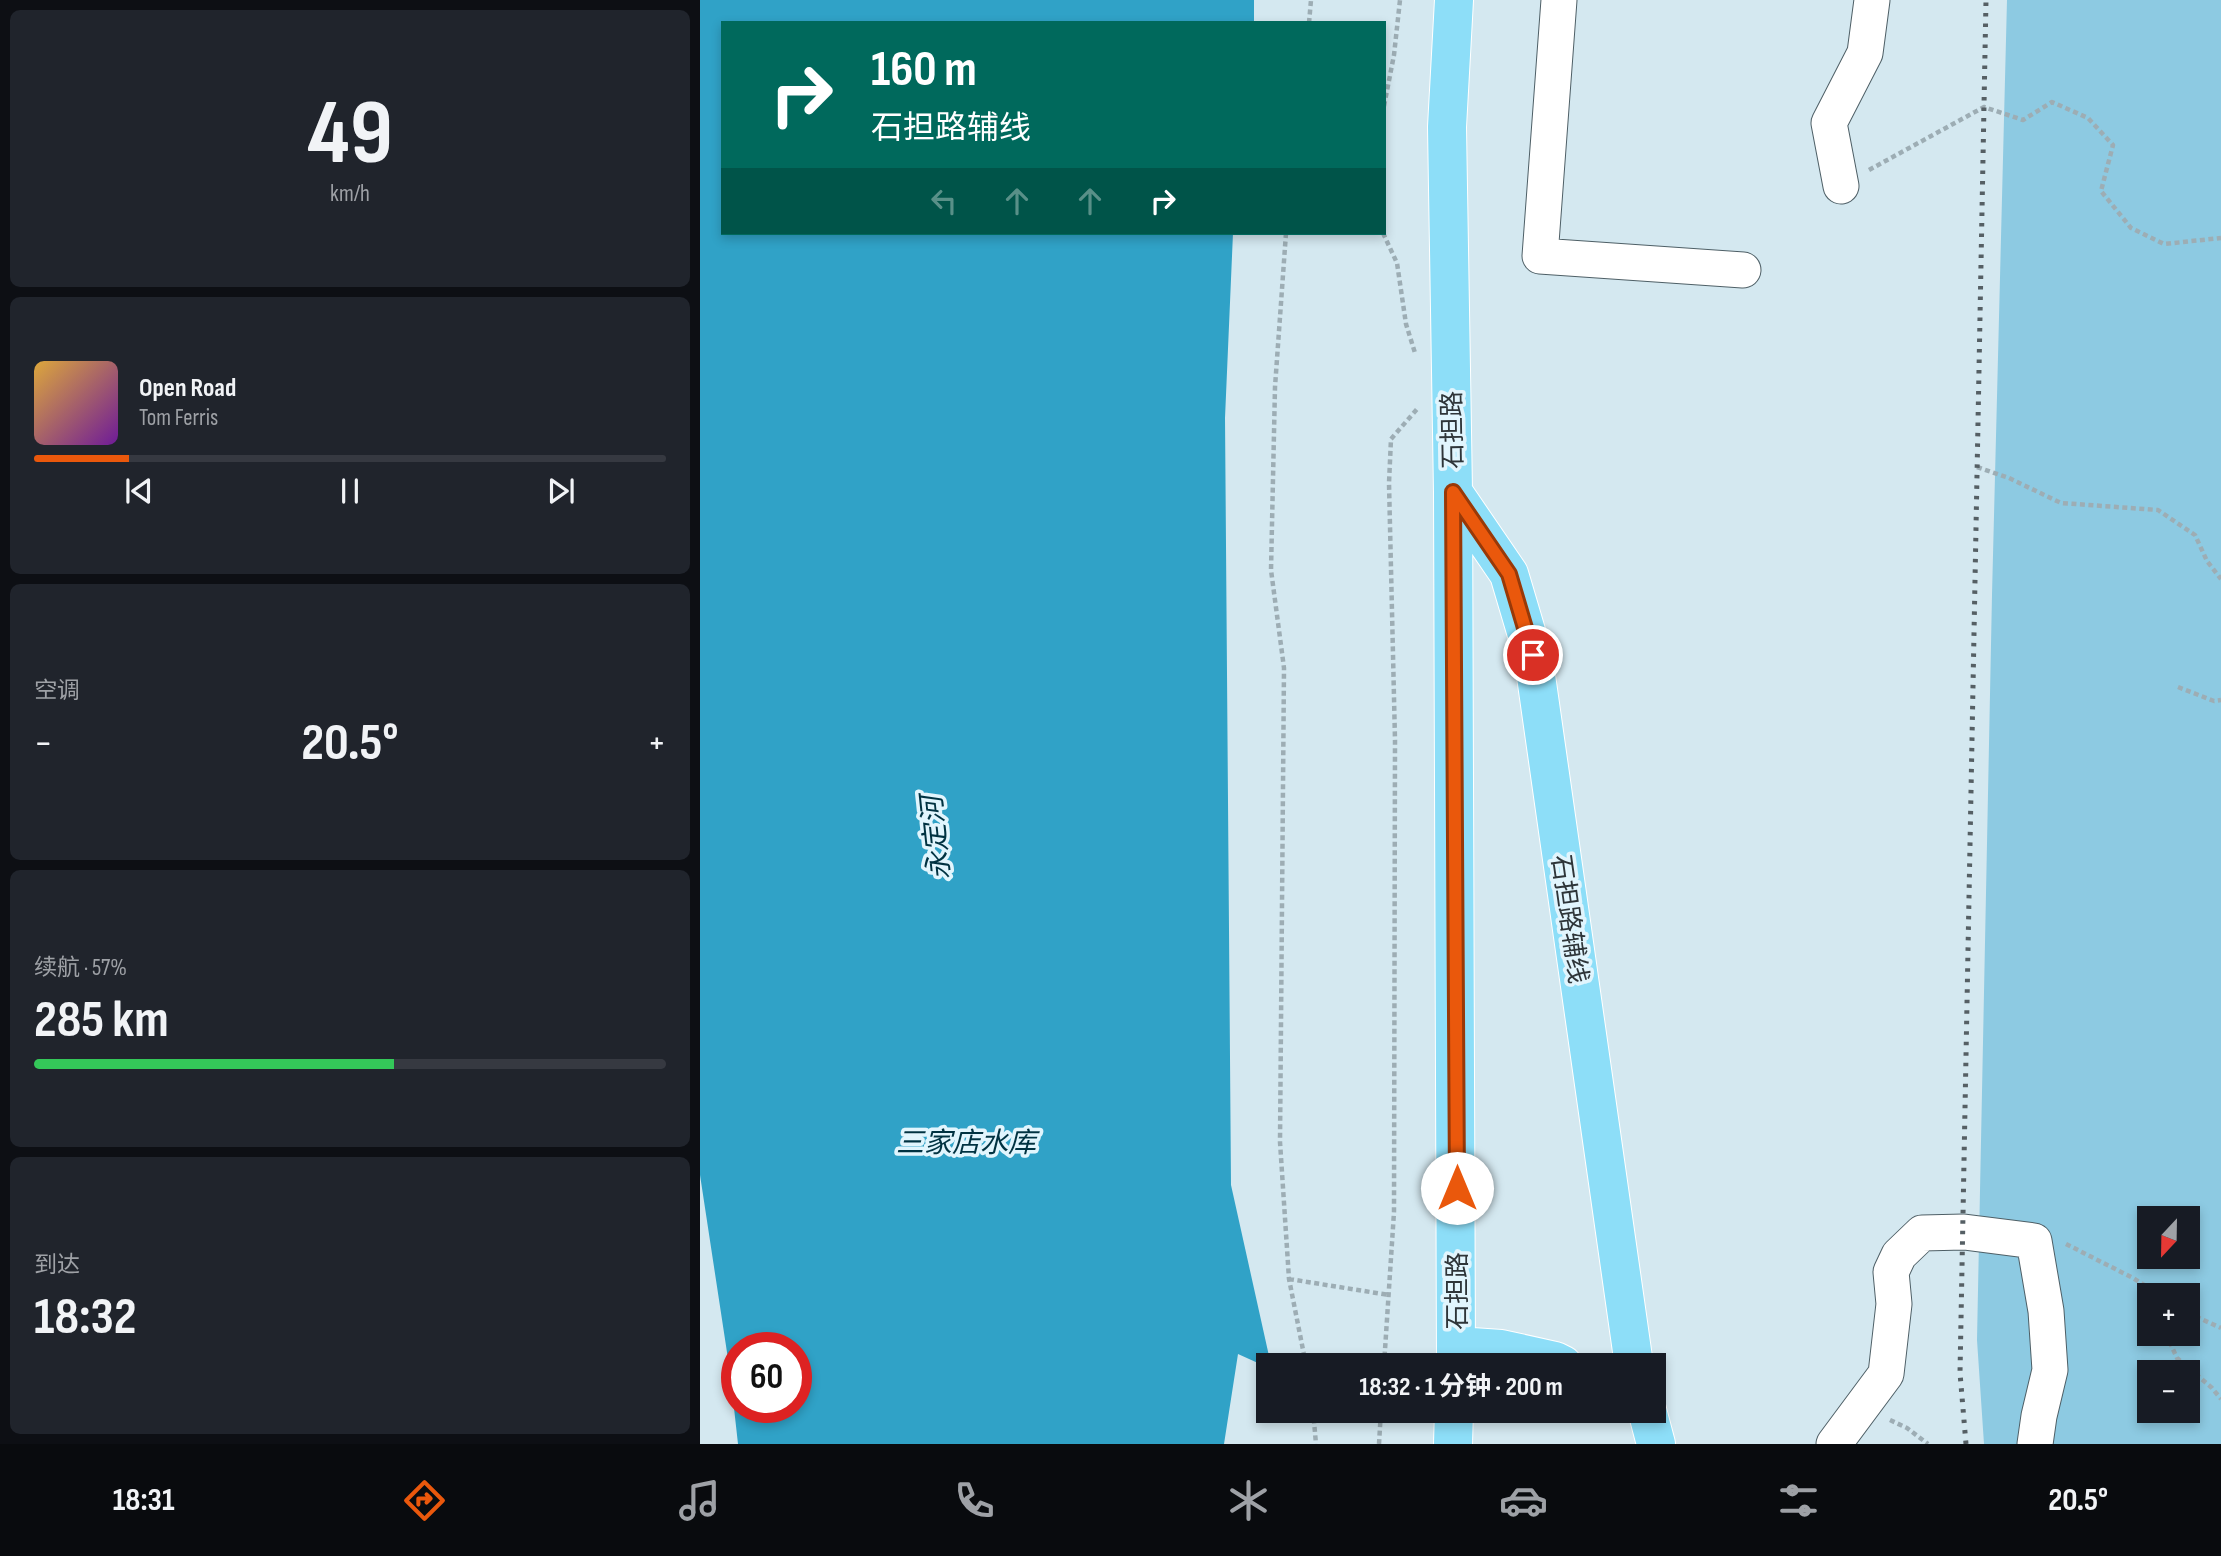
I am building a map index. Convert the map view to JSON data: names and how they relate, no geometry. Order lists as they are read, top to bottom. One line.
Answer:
{"streets":{"main road":["石担路","石担路辅线"]},"crossings":[["石担路","石担路辅线"]],"water":["永定河","三家店水库"],"north":"bottom","page":{"tile":[["49","km/h"],"空调",["续航 · 57%","285 km"],["到达","18:32"]],"turn":["160 m","石担路辅线"],"song":["Open Road","Tom Ferris"],"heat":["−","20.5°","+"],"map_buttons":["+","−"],"limit":"60","trip":"18:32 · 1 分钟 · 200 m","tabs":["18:31","20.5°"]}}
